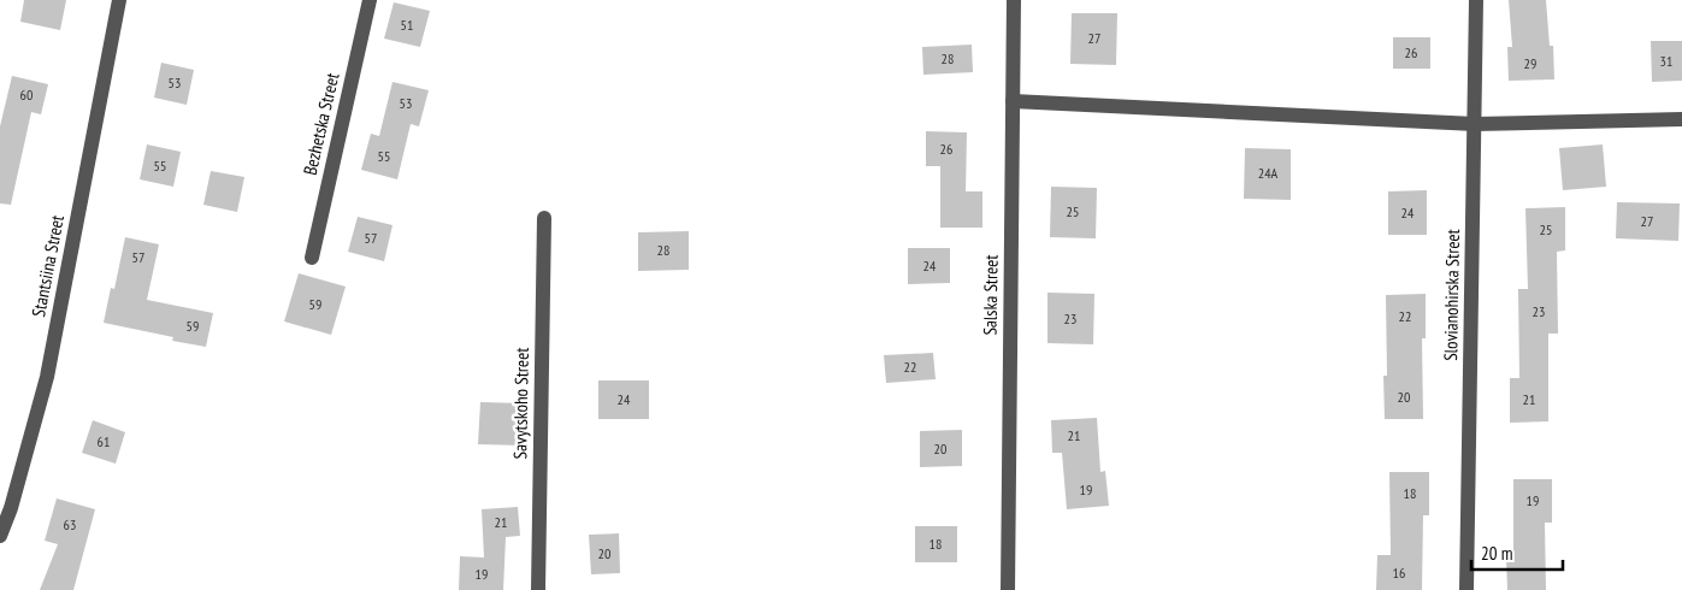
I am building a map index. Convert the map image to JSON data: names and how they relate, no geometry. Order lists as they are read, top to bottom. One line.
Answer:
{"streets":{"street":["Bezhetska Street","Stantsiina Street","Salska Street","Slovianohirska Street","Savytskoho Street"]},"house_numbers":["51","27","26","28","31","29","53","60","53","26","55","55","24А","25","24","27","25","57","28","57","24","59","23","22","23","59","22","20","24","21","21","61","20","19","18","19","21","63","18","20","16","19"],"scale_bar":"20 m"}
